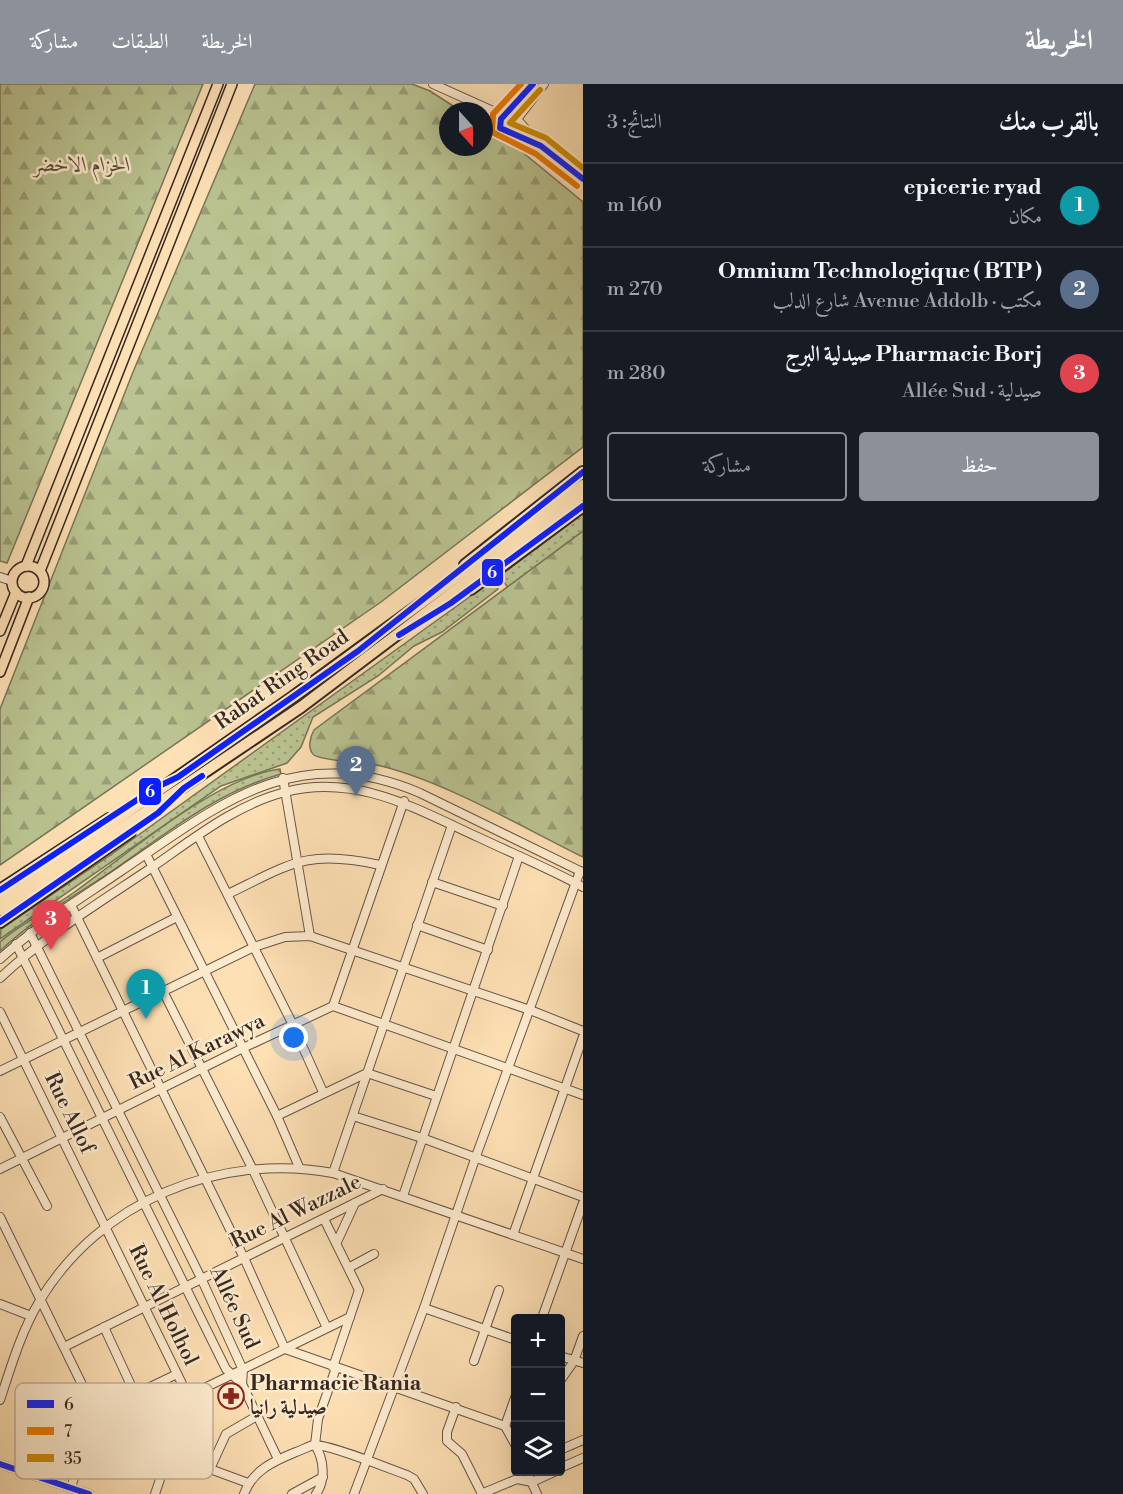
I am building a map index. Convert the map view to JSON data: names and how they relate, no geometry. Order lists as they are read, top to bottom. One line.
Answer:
{"streets":{"highway":["Rabat Ring Road"],"street":["Rue Al Karawya","Rue Allof","Rue Al Wazzale","Rue Al Holhol","Allée Sud"]},"crossings":[["Rue Al Karawya","Rue Allof"],["Rue Al Karawya","Allée Sud"],["Rue Allof","Rue Al Holhol"],["Rue Al Wazzale","Rue Al Holhol"],["Rue Al Wazzale","Allée Sud"]],"parks":["الحزام الاخضر"],"places":{"pharmacy":["Pharmacie Rania صيدلية رانيا"]},"lines":["transit line 6","transit line 7","transit line 35"],"legend":["6","7","35"],"north":"bottom","page":{"header":"الخريطة","nav":["الخريطة","الطبقات","مشاركة"],"heading":["بالقرب منك","النتائج: 3"],"list":[{"mark":"1","name":"epicerie ryad","note":"مكان","value":"160 m"},{"mark":"2","name":"Omnium Technologique ( BTP )","note":"مكتب · Avenue Addolb شارع الدلب","value":"270 m"},{"mark":"3","name":"Pharmacie Borj صيدلية البرج","note":"صيدلية · Allée Sud","value":"280 m"}],"buttons":["حفظ","مشاركة"],"pins":["2","3","1"],"map_buttons":["+","−"]}}
